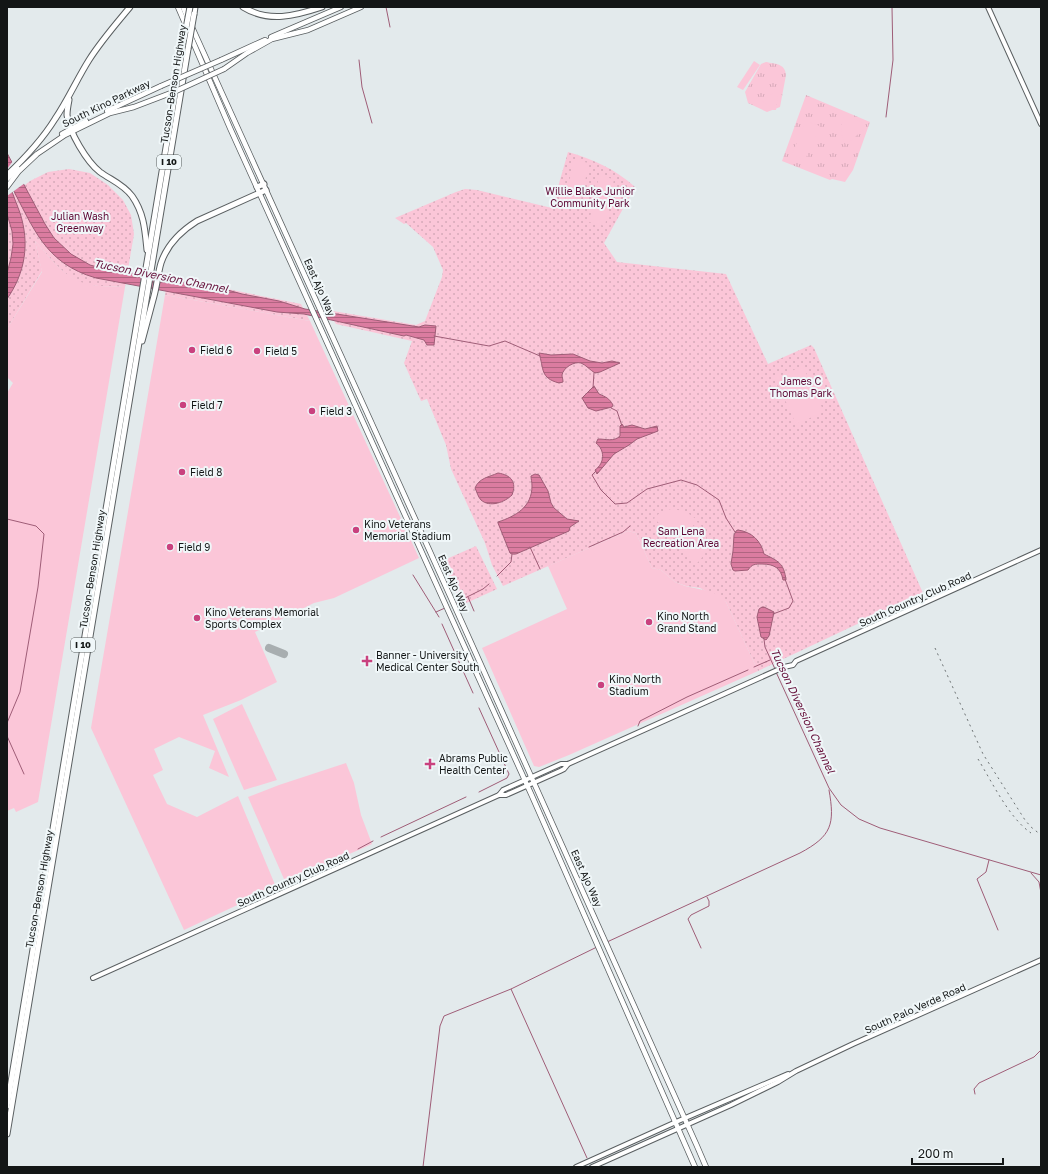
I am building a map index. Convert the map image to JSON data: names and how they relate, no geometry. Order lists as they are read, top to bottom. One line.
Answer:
{"streets":{"highway":["Tucson–Benson Highway","I 10"],"main road":["South Kino Parkway","East Ajo Way"],"street":["South Country Club Road","South Palo Verde Road"]},"crossings":[["East Ajo Way","South Country Club Road"],["East Ajo Way","South Palo Verde Road"]],"water":["Tucson Diversion Channel"],"parks":["Willie Blake Junior Community Park","Julian Wash Greenway","James C Thomas Park","Sam Lena Recreation Area"],"places":{"other":["Field 6","Field 5","Field 7","Field 3","Field 8","Kino Veterans Memorial Stadium","Field 9","Kino Veterans Memorial Sports Complex","Kino North Grand Stand","Kino North Stadium"],"health":["Banner - University Medical Center South","Abrams Public Health Center"]},"scale_bar":"200 m"}
